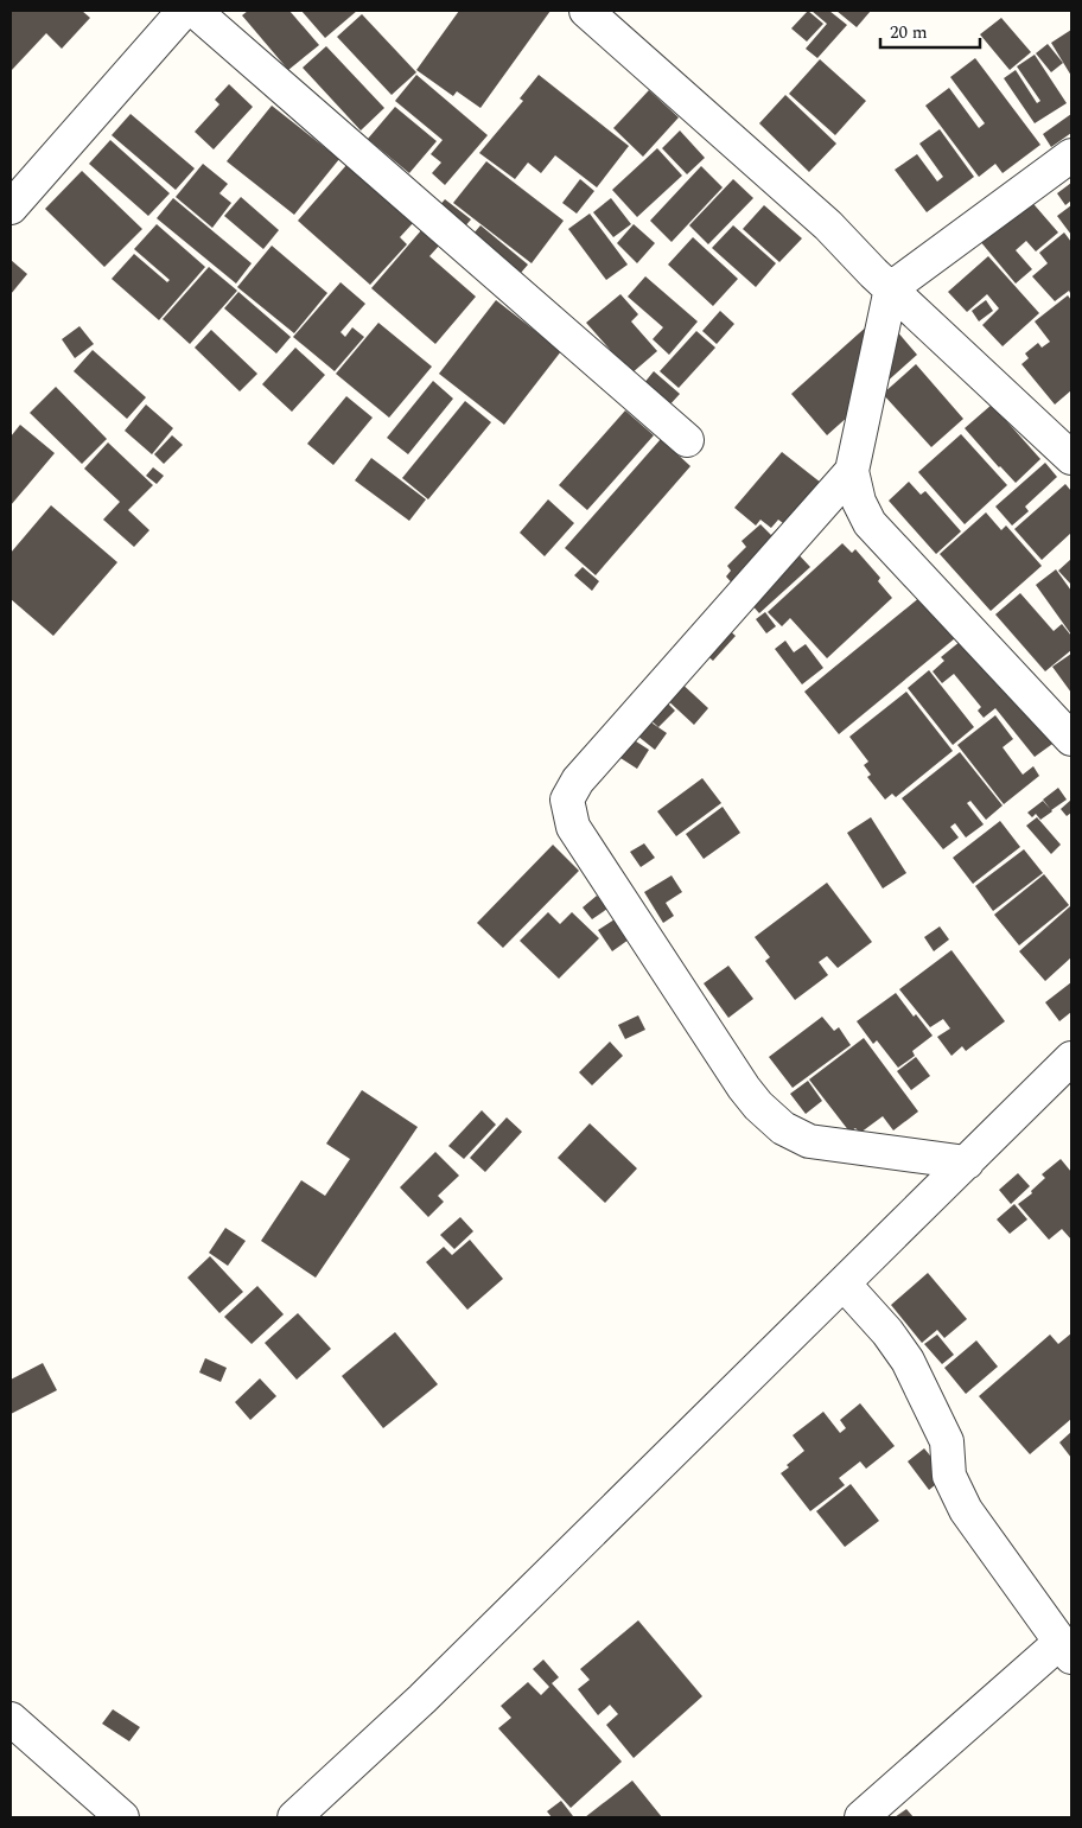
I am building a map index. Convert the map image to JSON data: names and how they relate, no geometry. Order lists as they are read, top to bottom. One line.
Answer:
{"scale_bar":"20 m"}
